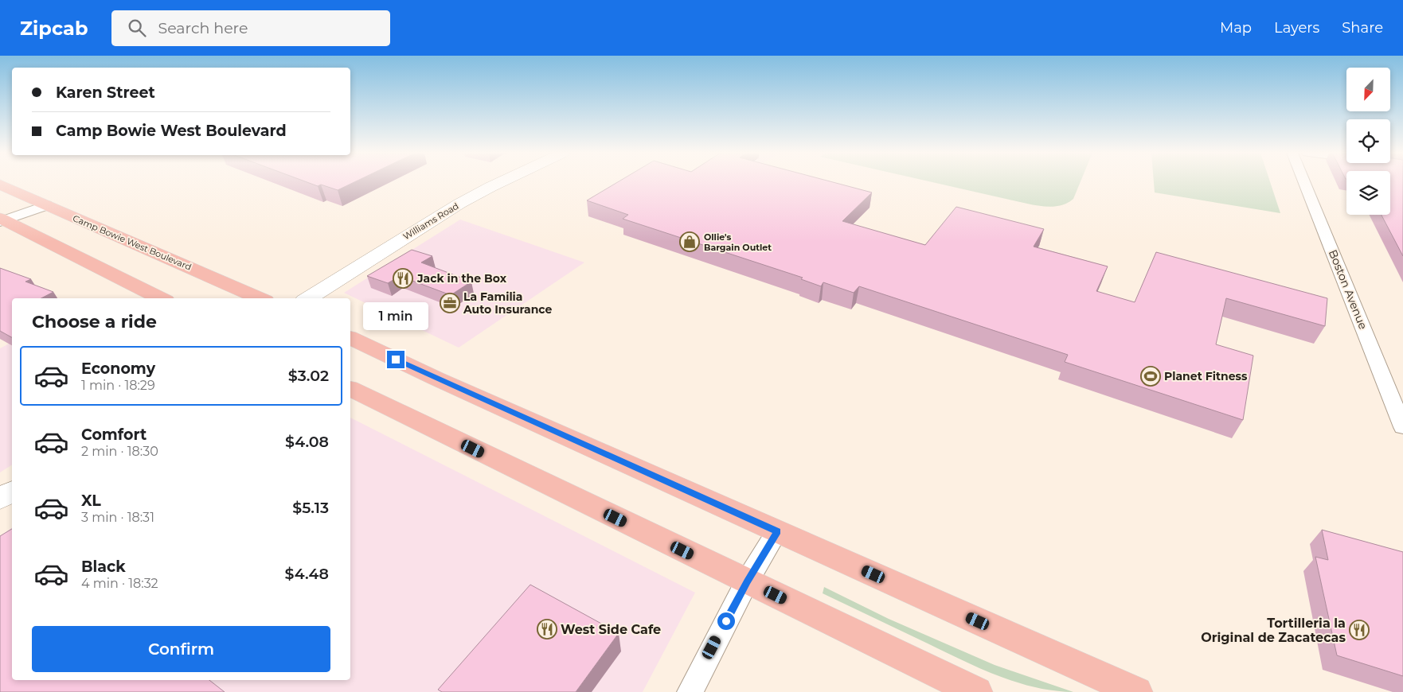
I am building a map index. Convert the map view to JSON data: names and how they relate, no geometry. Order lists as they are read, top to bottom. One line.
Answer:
{"streets":{"main road":["Camp Bowie West Boulevard"],"street":["Williams Road","Boston Avenue"]},"places":{"shop":["Ollie's Bargain Outlet"],"restaurant":["Jack in the Box","West Side Cafe","Tortilleria la Original de Zacatecas"],"office":["La Familia Auto Insurance"],"sports":["Planet Fitness"]},"north":"bottom left","page":{"header":"Zipcab","search":"Search here","nav":["Map","Layers","Share"],"banner":["Karen Street","Camp Bowie West Boulevard"],"heading":"Choose a ride","bubble":"1 min","list":[{"name":"Economy","note":"1 min · 18:29","value":"$3.02"},{"name":"Comfort","note":"2 min · 18:30","value":"$4.08"},{"name":"XL","note":"3 min · 18:31","value":"$5.13"},{"name":"Black","note":"4 min · 18:32","value":"$4.48"}],"buttons":"Confirm"}}
